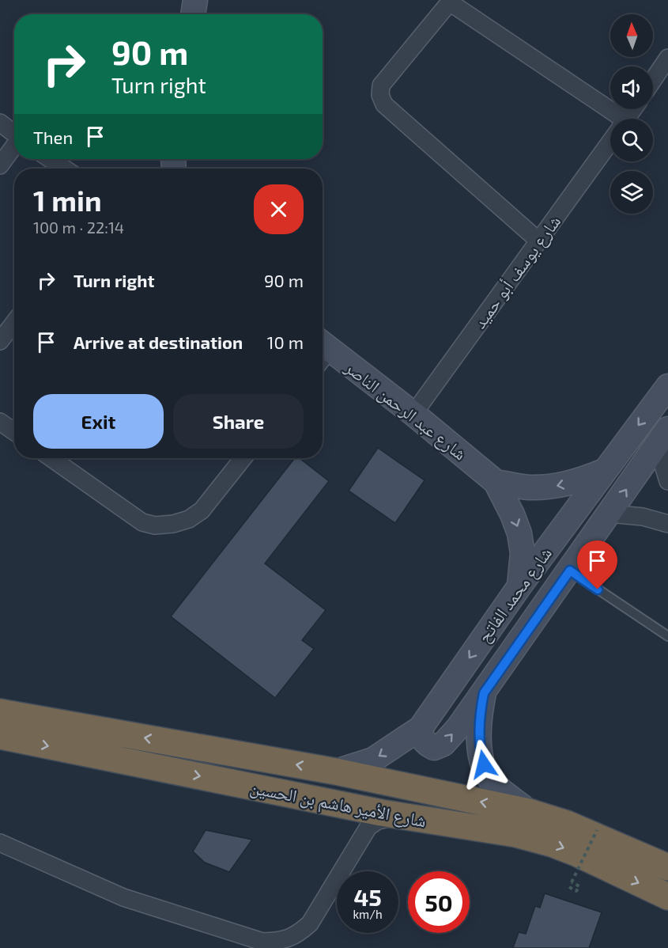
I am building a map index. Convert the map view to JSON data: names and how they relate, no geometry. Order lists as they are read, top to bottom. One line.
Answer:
{"streets":{"highway":["شارع الأمير هاشم بن الحسين"],"main road":["شارع عبد الرحمن الناصر","شارع محمد الفاتح"],"street":["شارع يوسف أبو حميد"]},"crossings":[["شارع يوسف أبو حميد","شارع عبد الرحمن الناصر"],["شارع عبد الرحمن الناصر","شارع محمد الفاتح"],["شارع محمد الفاتح","شارع الأمير هاشم بن الحسين"]],"north":"top","page":{"turn":["90 m","Turn right"],"then":"Then","heading":["1 min","100 m · 22:14"],"list":[{"name":"Turn right","value":"90 m"},{"name":"Arrive at destination","value":"10 m"}],"buttons":["Exit","Share"],"speed":"45 km/h","limit":"50"}}
